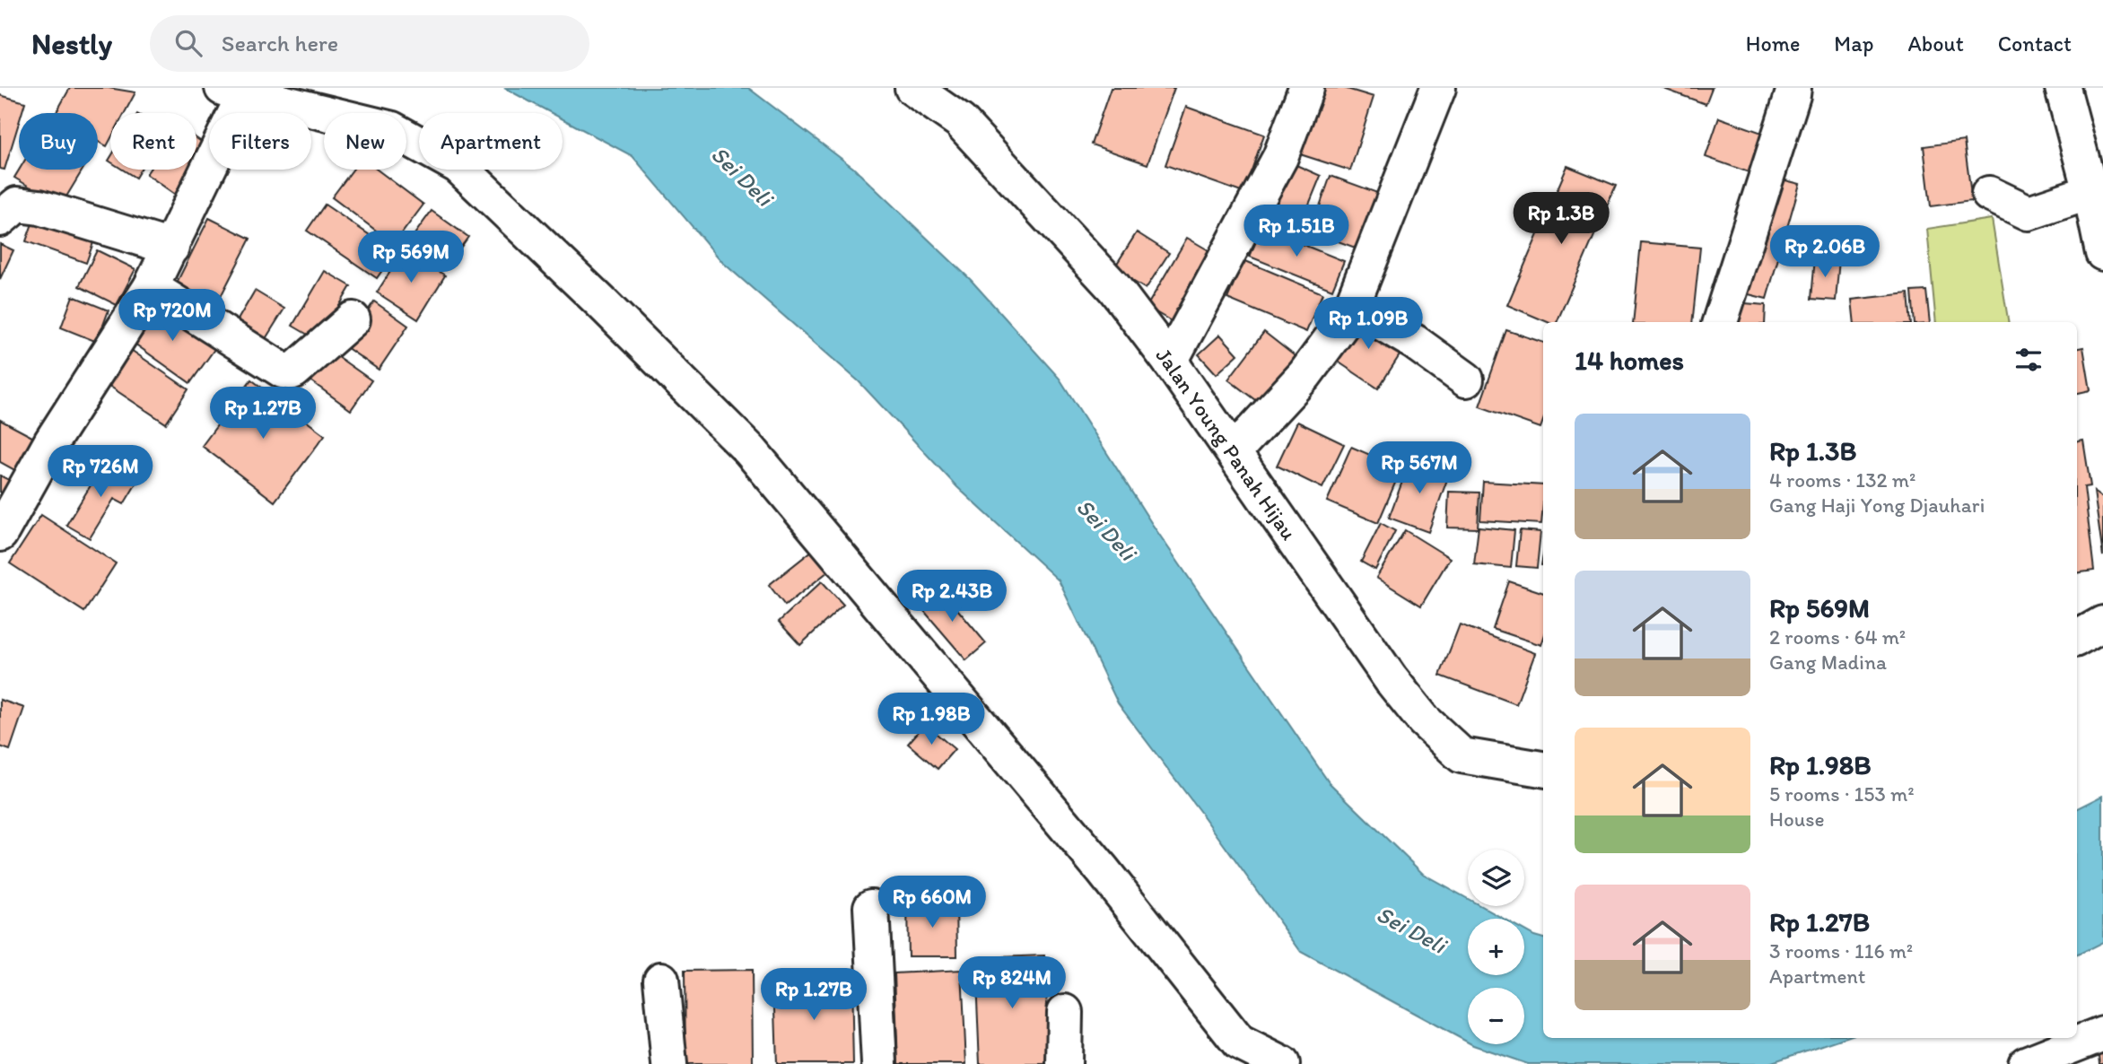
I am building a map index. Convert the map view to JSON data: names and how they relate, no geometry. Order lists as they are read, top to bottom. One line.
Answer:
{"streets":{"street":["Jalan Young Panah Hijau"]},"water":["Sei Deli"],"page":{"header":"Nestly","search":"Search here","nav":["Home","Map","About","Contact"],"chip":["Buy","Rent","Filters","New","Apartment"],"price":["Rp 1.3B","Rp 1.51B","Rp 2.06B","Rp 569M","Rp 720M","Rp 1.09B","Rp 1.27B","Rp 567M","Rp 726M","Rp 2.43B","Rp 1.98B","Rp 660M","Rp 824M","Rp 1.27B"],"heading":"14 homes","list":[{"name":"Rp 1.3B","note":"4 rooms · 132 m² · Gang Haji Yong Djauhari"},{"name":"Rp 569M","note":"2 rooms · 64 m² · Gang Madina"},{"name":"Rp 1.98B","note":"5 rooms · 153 m² · House"},{"name":"Rp 1.27B","note":"3 rooms · 116 m² · Apartment"}],"map_buttons":["+","−"]}}
